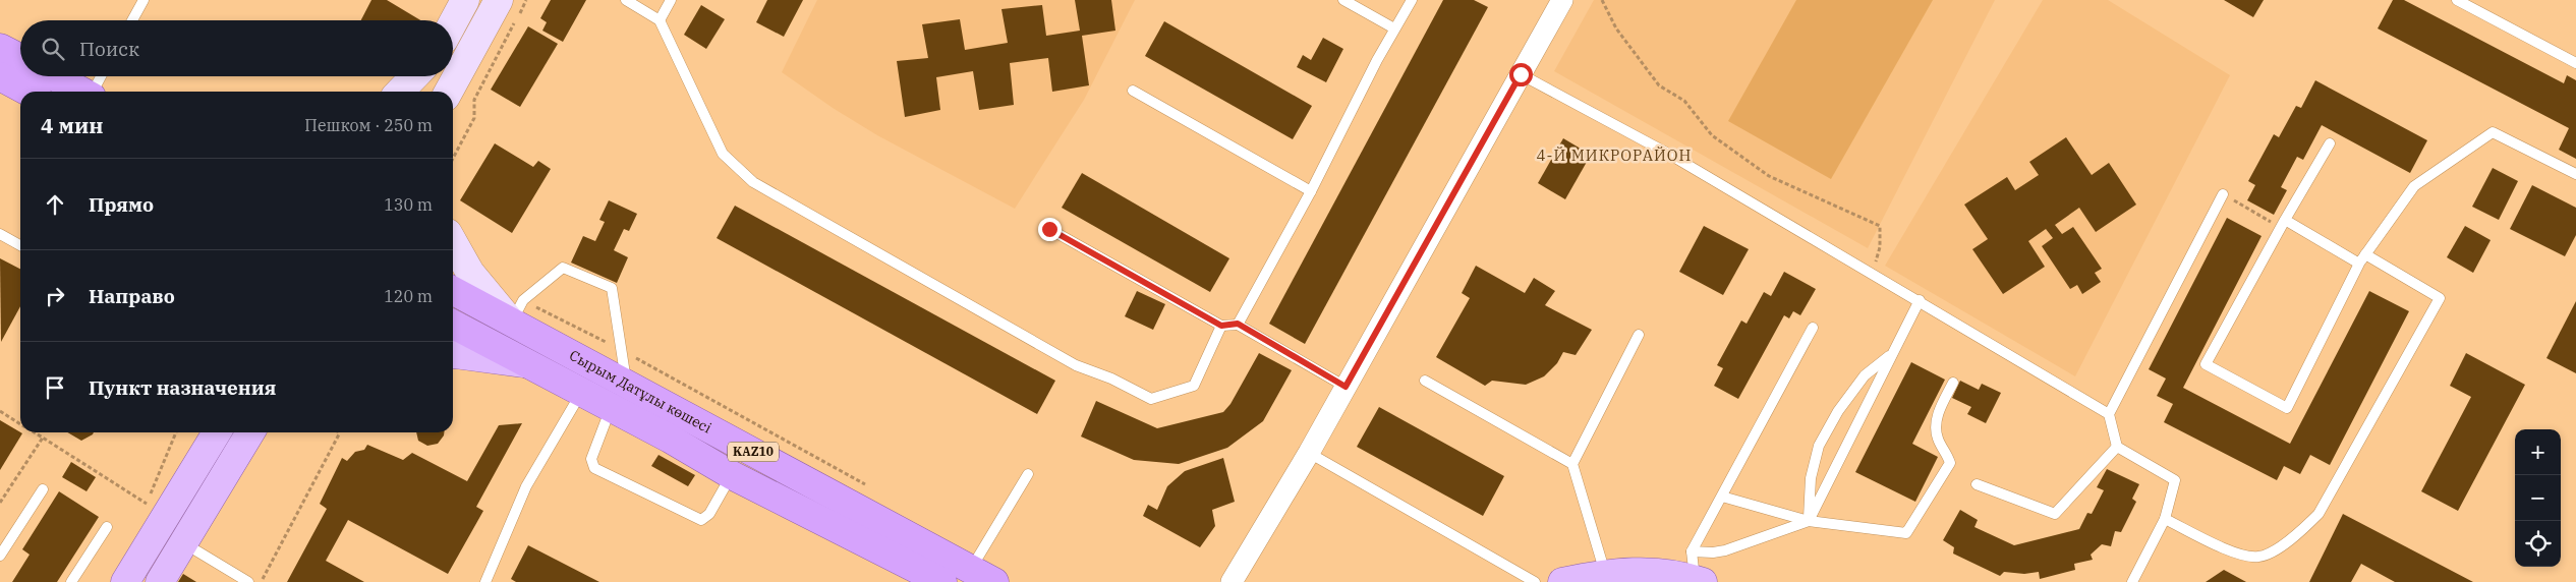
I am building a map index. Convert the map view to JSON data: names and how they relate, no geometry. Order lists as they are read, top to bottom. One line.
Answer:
{"streets":{"highway":["Сырым Датұлы көшесі","KAZ10"]},"districts":["4-Й МИКРОРАЙОН"],"page":{"search":"Поиск","heading":["4 мин","Пешком · 250 m"],"list":[["Прямо","130 m"],["Направо","120 m"],"Пункт назначения"],"map_buttons":["+","−"]}}
